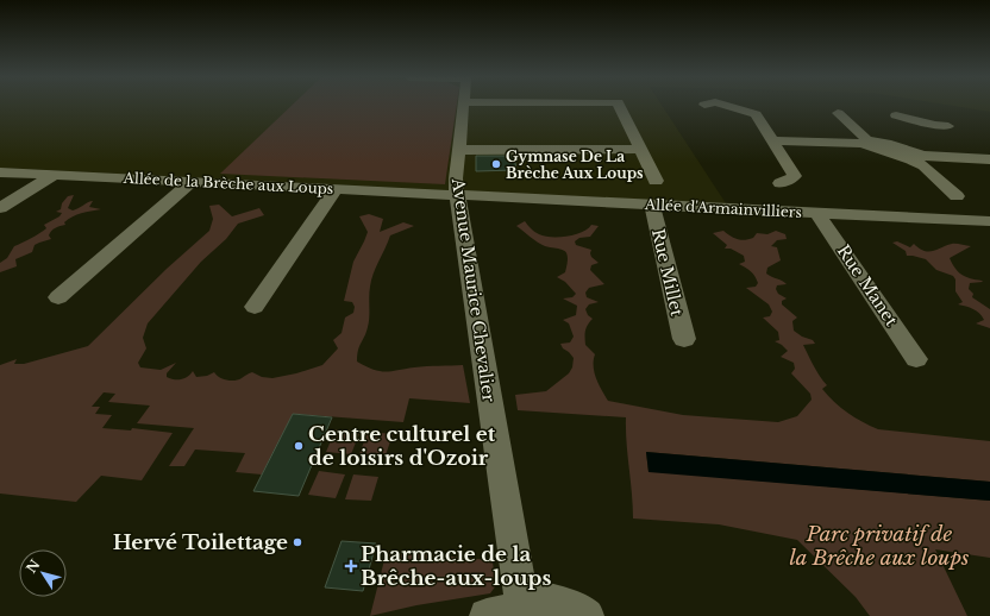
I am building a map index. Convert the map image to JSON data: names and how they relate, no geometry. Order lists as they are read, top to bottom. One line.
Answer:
{"streets":{"street":["Allée de la Brèche aux Loups","Allée d'Armainvilliers","Rue Millet","Rue Manet","Avenue Maurice Chevalier"]},"crossings":[["Allée de la Brèche aux Loups","Allée d'Armainvilliers"],["Allée de la Brèche aux Loups","Avenue Maurice Chevalier"],["Allée d'Armainvilliers","Rue Millet"],["Allée d'Armainvilliers","Rue Manet"],["Allée d'Armainvilliers","Avenue Maurice Chevalier"]],"parks":["Parc privatif de la Brêche aux loups"],"places":{"other":["Gymnase De La Brèche Aux Loups","Centre culturel et de loisirs d'Ozoir","Hervé Toilettage"],"health":["Pharmacie de la Brêche-aux-loups"]},"north":"top left"}
